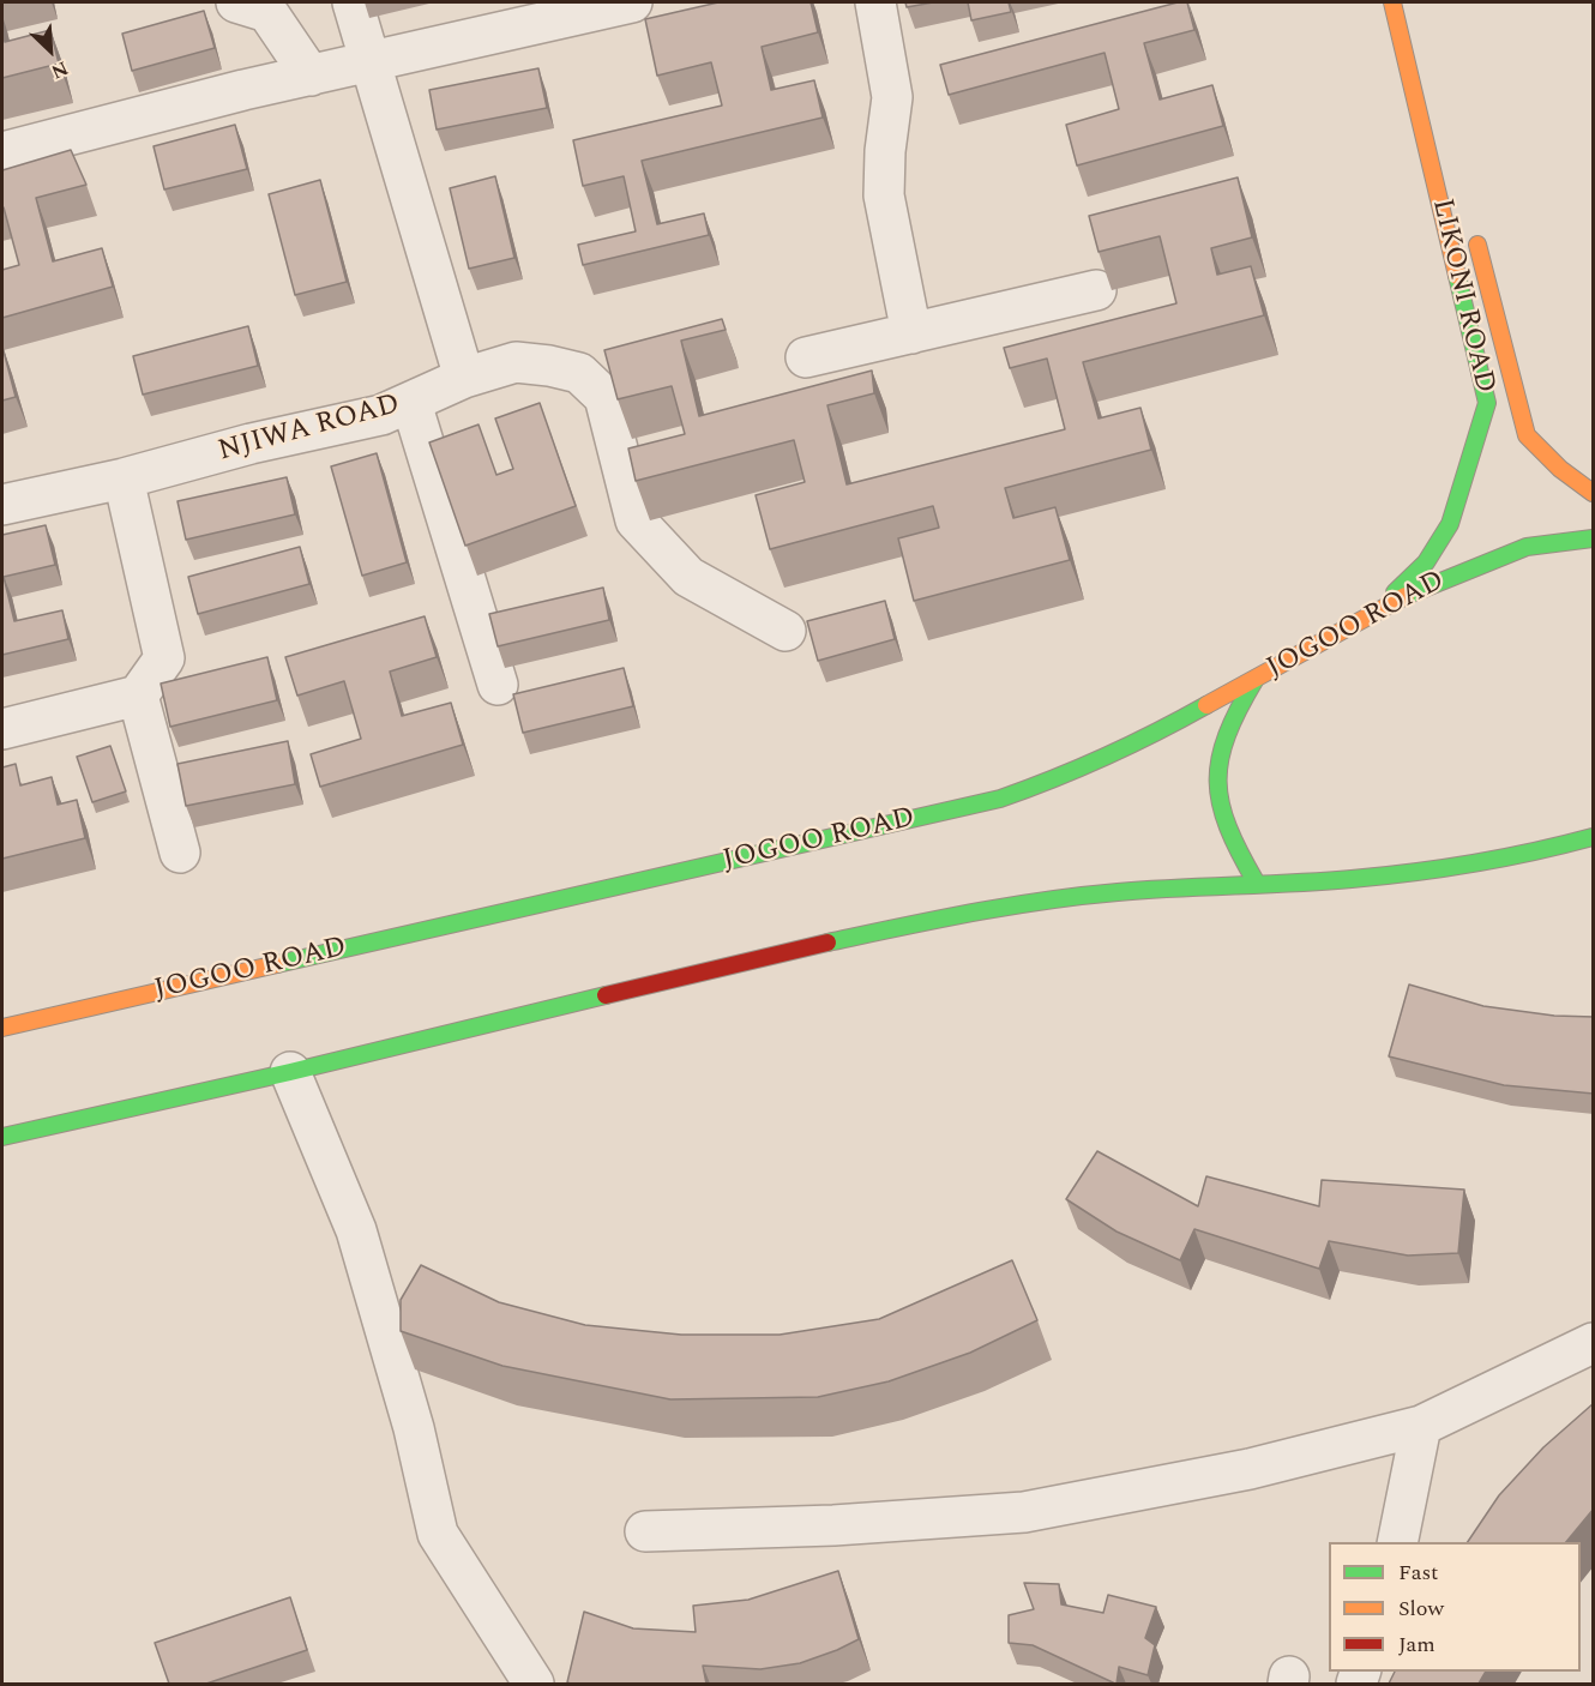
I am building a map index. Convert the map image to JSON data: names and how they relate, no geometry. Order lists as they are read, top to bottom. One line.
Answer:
{"streets":{"main road":["LIKONI ROAD","JOGOO ROAD"],"street":["NJIWA ROAD"]},"crossings":[["LIKONI ROAD","JOGOO ROAD"]],"legend":["Fast","Slow","Jam"],"north":"bottom right"}
